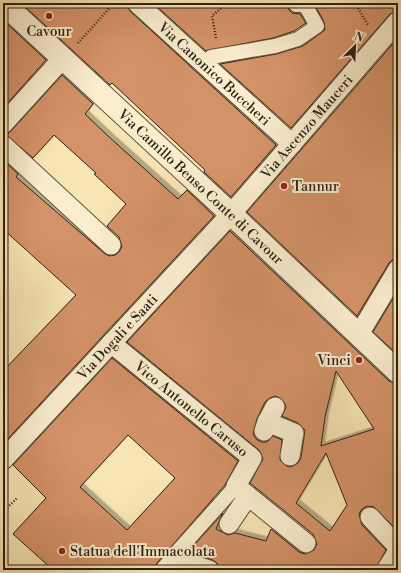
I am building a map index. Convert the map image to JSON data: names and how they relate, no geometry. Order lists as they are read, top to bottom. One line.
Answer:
{"streets":{"street":["Via Canonico Buccheri","Via Ascenzo Mauceri","Via Camillo Benso Conte di Cavour","Via Dogali e Saati","Vico Antonello Caruso"]},"crossings":[["Via Canonico Buccheri","Via Ascenzo Mauceri"],["Via Ascenzo Mauceri","Via Camillo Benso Conte di Cavour"],["Via Ascenzo Mauceri","Via Dogali e Saati"],["Via Camillo Benso Conte di Cavour","Via Dogali e Saati"],["Via Dogali e Saati","Vico Antonello Caruso"]],"places":["Cavour","Tannur","Vinci","Statua dell'Immacolata"],"north":"top right"}
